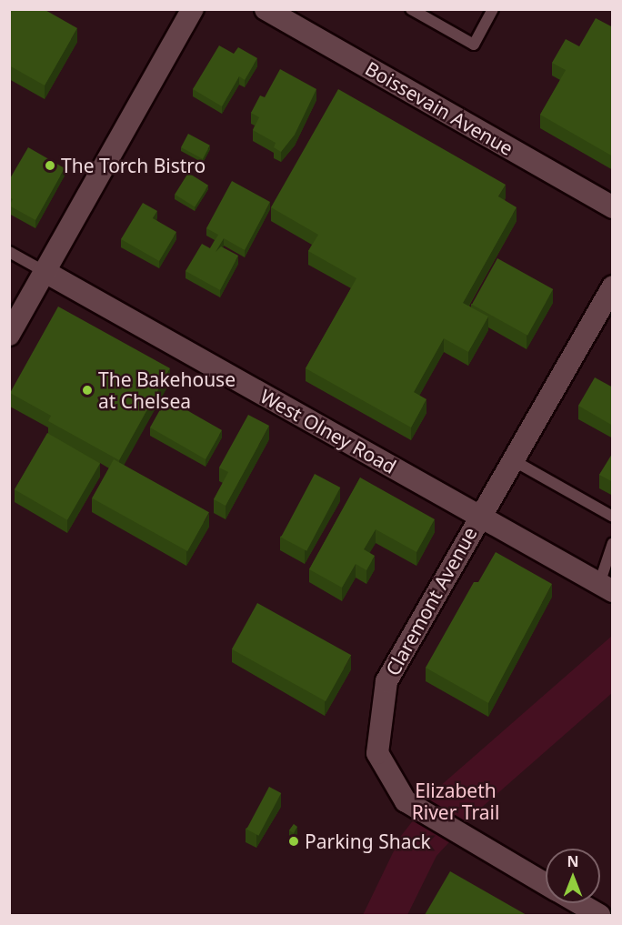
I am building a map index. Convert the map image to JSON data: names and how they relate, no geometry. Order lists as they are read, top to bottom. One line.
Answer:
{"streets":{"street":["Boissevain Avenue","West Olney Road","Claremont Avenue"]},"crossings":[["West Olney Road","Claremont Avenue"]],"parks":["Elizabeth River Trail"],"places":["The Torch Bistro","The Bakehouse at Chelsea","Parking Shack"],"north":"top"}
